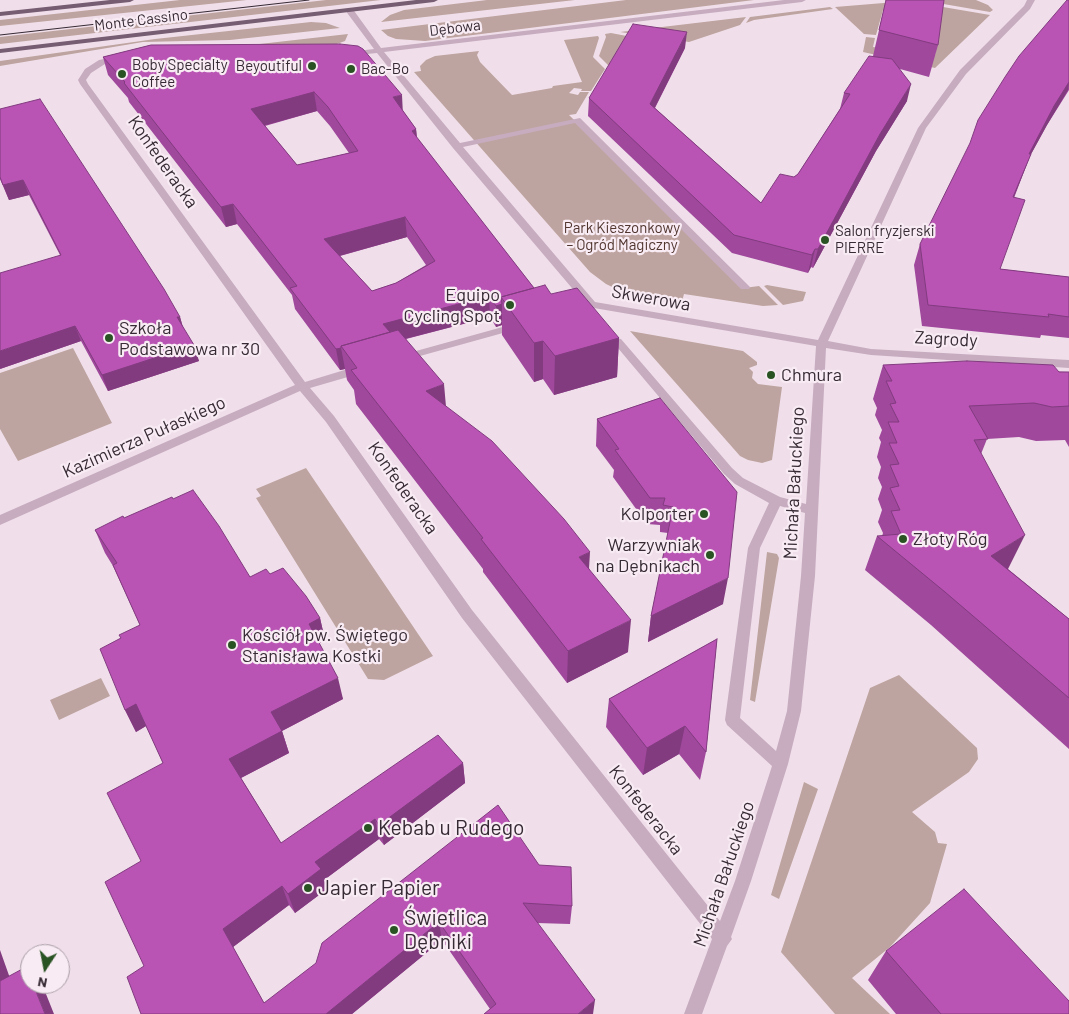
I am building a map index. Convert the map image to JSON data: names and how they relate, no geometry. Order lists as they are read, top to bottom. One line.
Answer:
{"streets":{"main road":["Monte Cassino"],"street":["Dębowa","Konfederacka","Skwerowa","Zagrody","Kazimierza Pułaskiego","Michała Bałuckiego"]},"crossings":[["Monte Cassino","Skwerowa"],["Dębowa","Skwerowa"],["Konfederacka","Kazimierza Pułaskiego"],["Konfederacka","Michała Bałuckiego"],["Skwerowa","Zagrody"],["Skwerowa","Michała Bałuckiego"],["Zagrody","Michała Bałuckiego"]],"parks":["Park Kieszonkowy – Ogród Magiczny"],"places":["Beyoutiful","Bac-Bo","Boby Specialty Coffee","Salon fryzjerski PIERRE","Equipo Cycling Spot","Szkoła Podstawowa nr 30","Chmura","Kolporter","Złoty Róg","Warzywniak na Dębnikach","Kościół pw. Świętego Stanisława Kostki","Kebab u Rudego","Japier Papier","Świetlica Dębniki"],"north":"bottom"}
